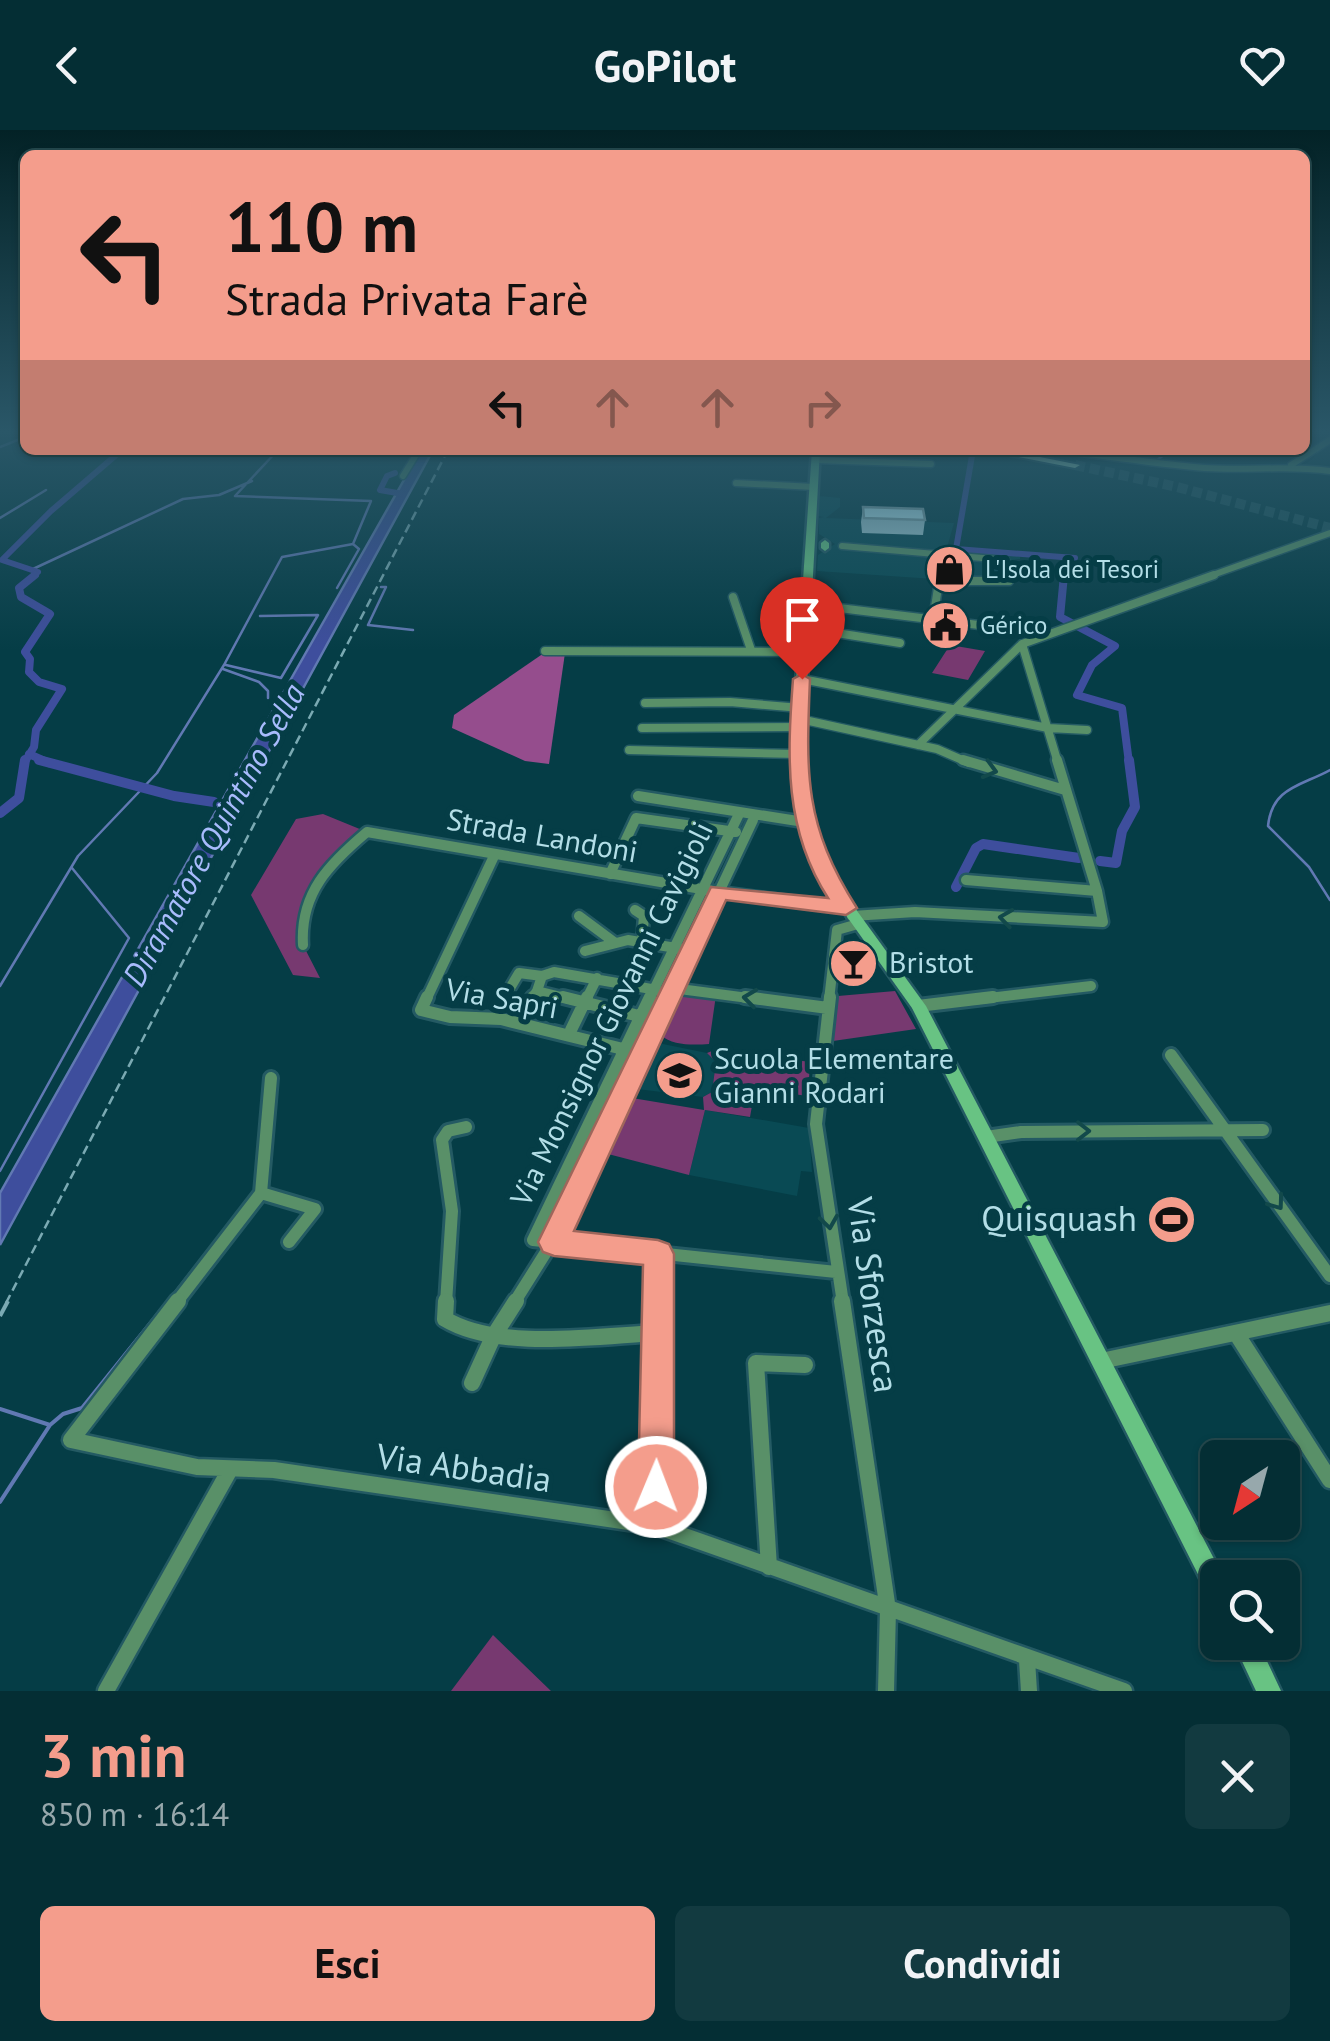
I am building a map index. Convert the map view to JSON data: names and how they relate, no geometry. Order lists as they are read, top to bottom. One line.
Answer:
{"streets":{"street":["Strada Landoni","Via Sapri","Via Monsignor Giovanni Cavigioli","Via Sforzesca","Via Abbadia"]},"crossings":[["Strada Landoni","Via Sapri"],["Strada Landoni","Via Monsignor Giovanni Cavigioli"],["Strada Landoni","Via Sforzesca"],["Via Sapri","Via Monsignor Giovanni Cavigioli"],["Via Sforzesca","Via Abbadia"]],"water":["Diramatore Quintino Sella"],"places":{"shop":["L'Isola dei Tesori"],"public building":["Gérico"],"bar":["Bristot"],"school or university":["Scuola Elementare Gianni Rodari"],"sports":["Quisquash"]},"north":"bottom left","page":{"header":"GoPilot","turn":["110 m","Strada Privata Farè"],"heading":["3 min","850 m · 16:14"],"buttons":["Esci","Condividi"]}}
